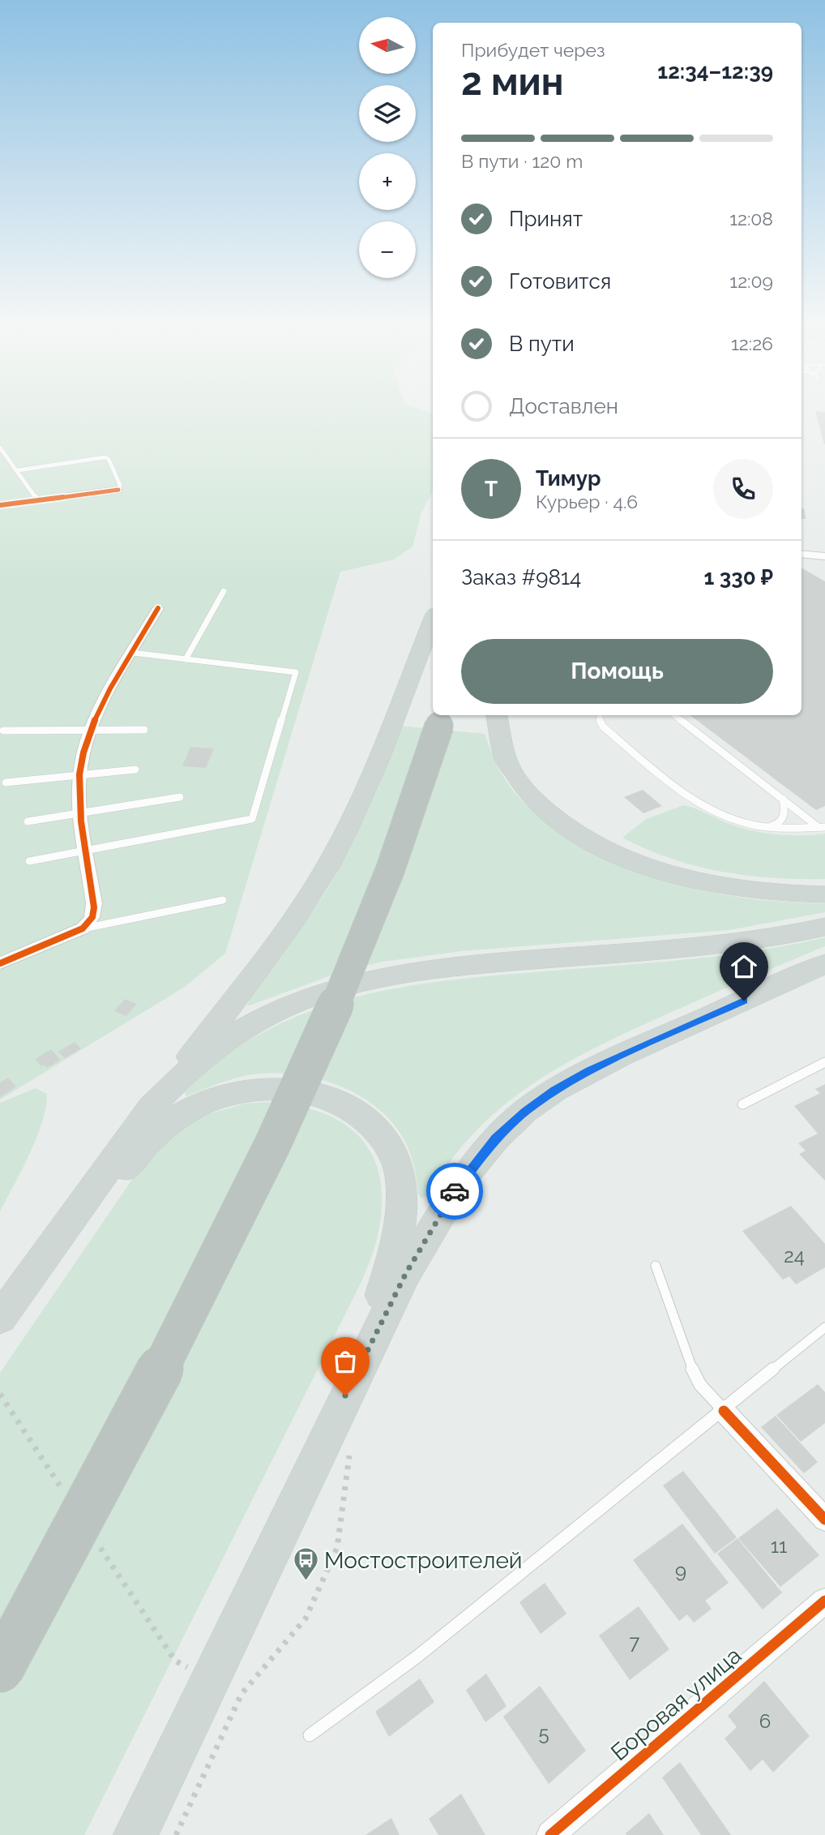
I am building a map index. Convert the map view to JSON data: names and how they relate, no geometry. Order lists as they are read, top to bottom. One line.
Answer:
{"streets":{"street":["Боровая улица"]},"places":{"bus stop":["Мостостроителей"]},"house_numbers":["24","11","9","7","6","5"],"north":"left","page":{"map_buttons":["+","−"],"heading":["2 мин","Прибудет через","12:34–12:39"],"panel":["Тимур","Курьер · 4.6","Заказ #9814","1 330 ₽"],"bar":"В пути · 120 m","list":[["Принят","12:08"],["Готовится","12:09"],["В пути","12:26"],"Доставлен"],"round":"Т","buttons":"Помощь"}}
